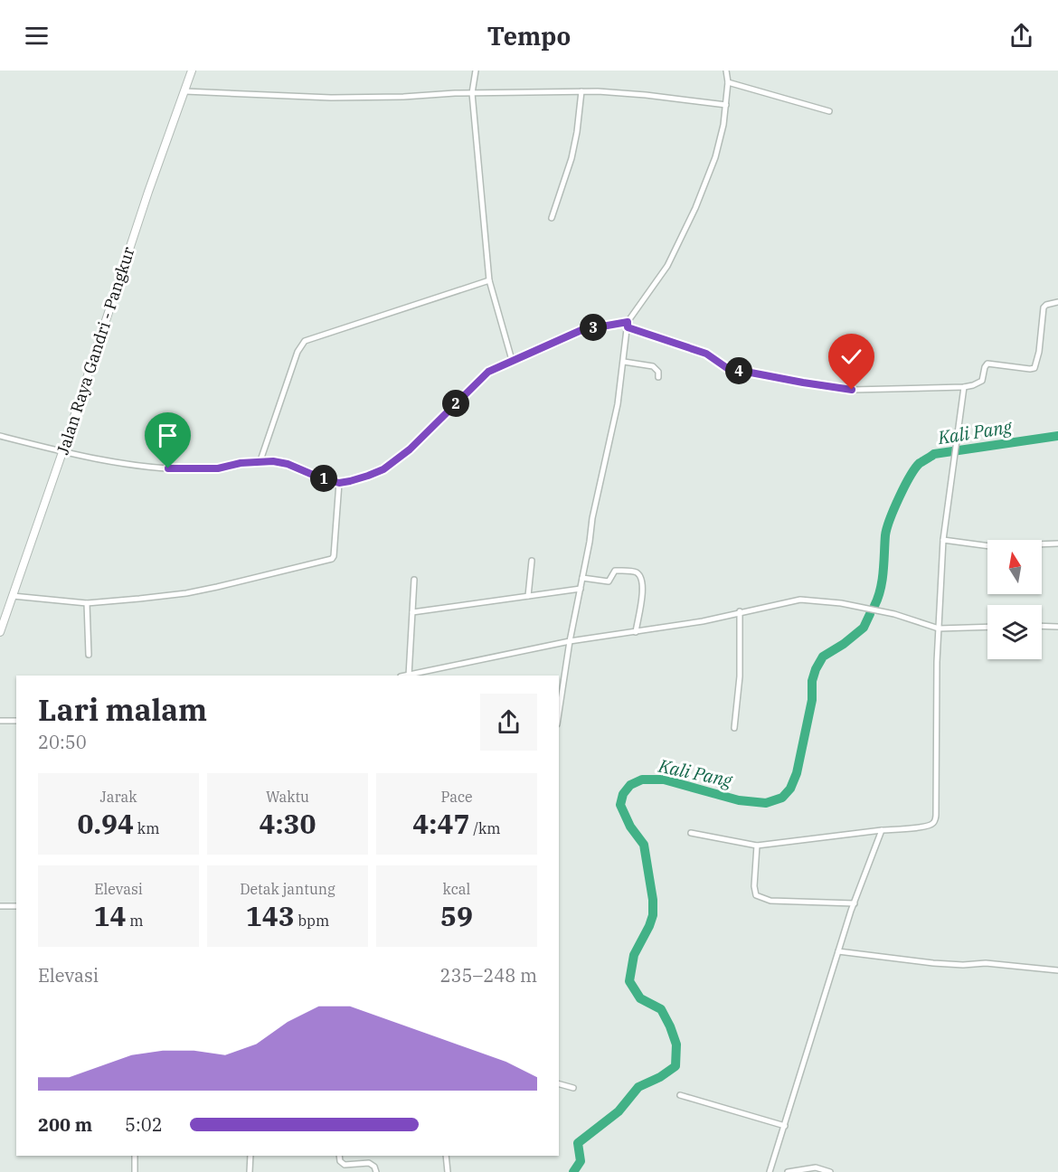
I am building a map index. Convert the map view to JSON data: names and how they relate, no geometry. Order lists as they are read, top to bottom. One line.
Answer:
{"streets":{"street":["Jalan Raya Gandri - Pangkur"]},"water":["Kali Pang"],"north":"top","page":{"header":"Tempo","pins":["3","4","2","1"],"heading":["Lari malam","20:50"],"stats":[["Jarak","0.94 km"],["Waktu","4:30"],["Pace","4:47 /km"],["Elevasi","14 m"],["Detak jantung","143 bpm"],["kcal","59"]],"chart":["Elevasi","235–248 m"],"list":[{"name":"200 m","note":"5:02"}]}}
